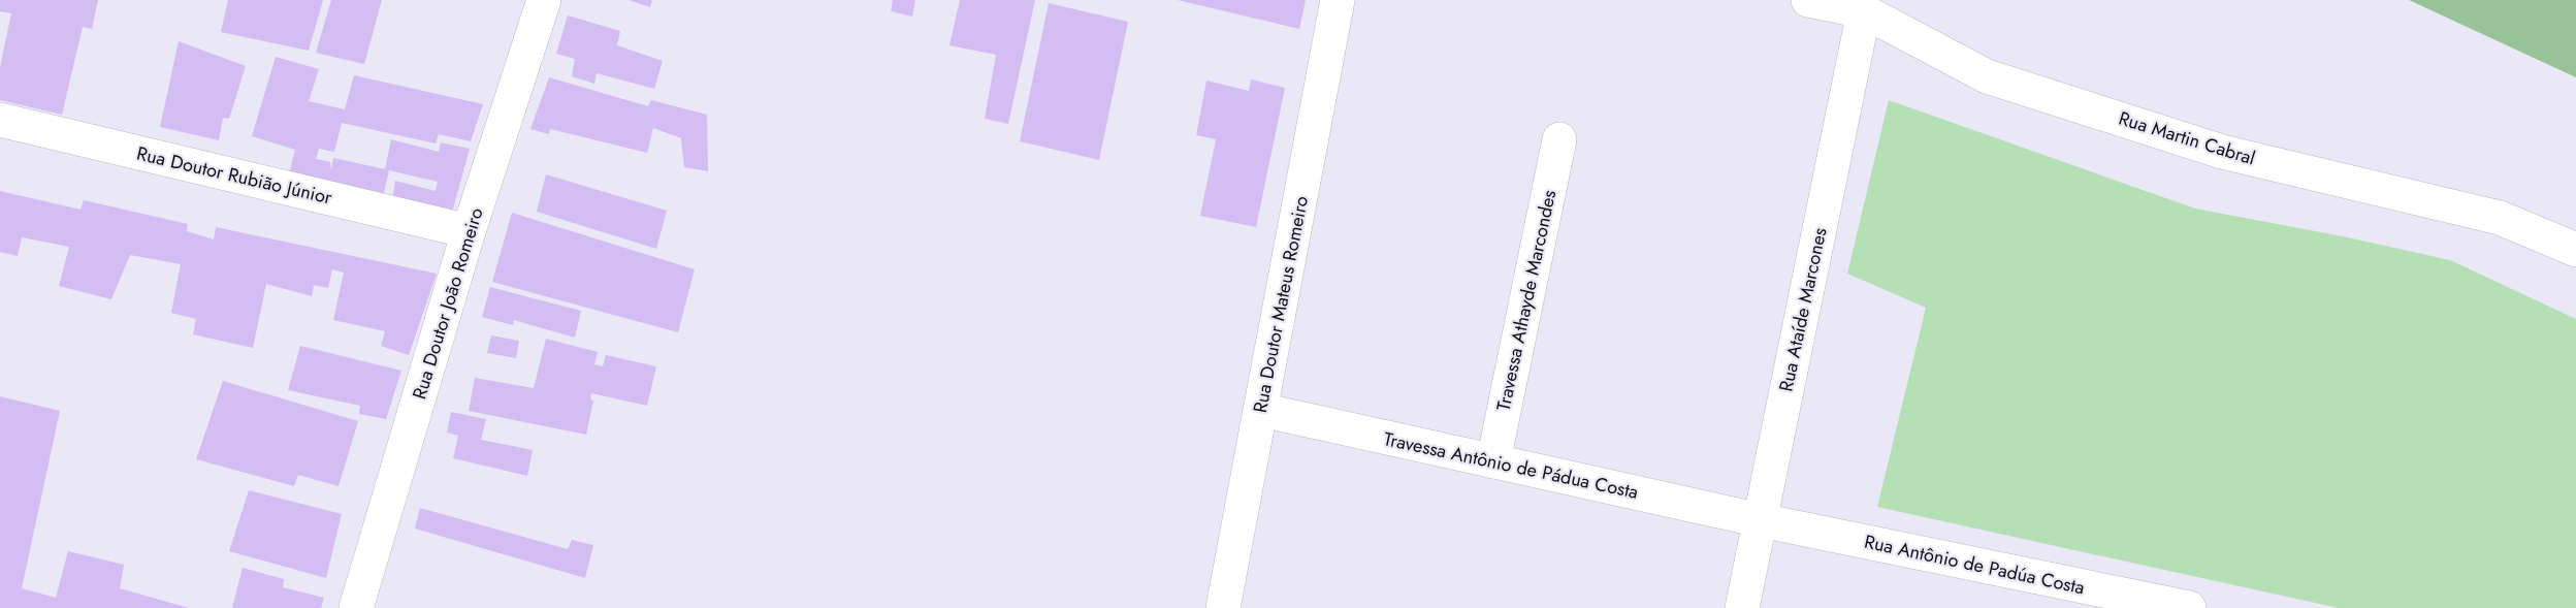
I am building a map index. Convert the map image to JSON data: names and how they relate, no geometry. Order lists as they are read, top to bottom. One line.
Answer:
{"streets":{"street":["Rua Martin Cabral","Rua Doutor Rubião Júnior","Travessa Athayde Marcondes","Rua Doutor João Romeiro","Rua Doutor Mateus Romeiro","Rua Ataíde Marcones","Travessa Antônio de Pádua Costa","Rua Antônio de Padúa Costa"]},"crossings":[["Rua Martin Cabral","Rua Ataíde Marcones"],["Rua Doutor Rubião Júnior","Rua Doutor João Romeiro"],["Travessa Athayde Marcondes","Travessa Antônio de Pádua Costa"],["Rua Doutor Mateus Romeiro","Travessa Antônio de Pádua Costa"],["Rua Ataíde Marcones","Travessa Antônio de Pádua Costa"],["Rua Ataíde Marcones","Rua Antônio de Padúa Costa"],["Travessa Antônio de Pádua Costa","Rua Antônio de Padúa Costa"]]}
